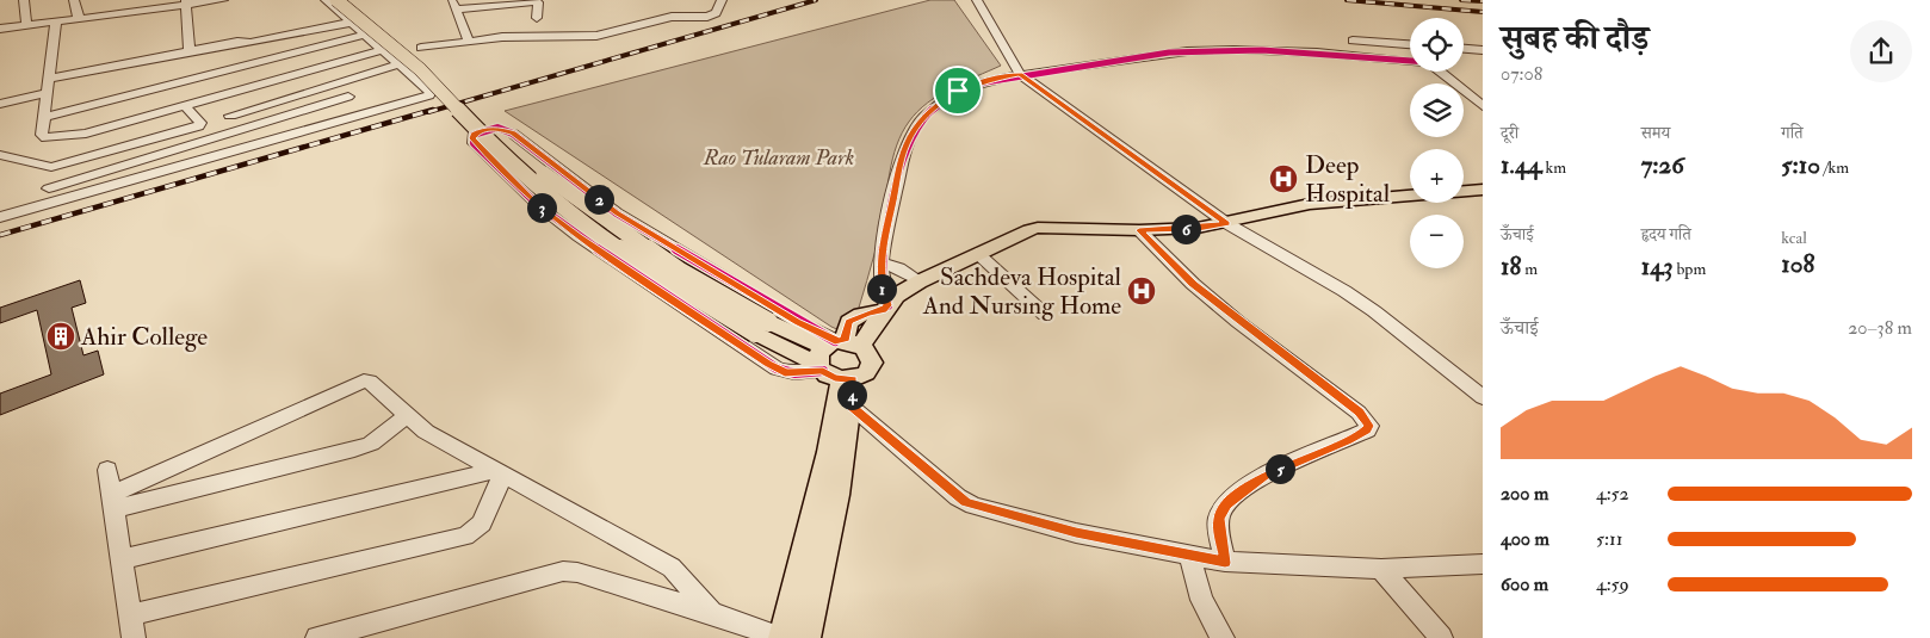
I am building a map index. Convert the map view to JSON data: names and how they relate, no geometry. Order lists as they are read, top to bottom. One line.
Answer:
{"parks":["Rao Tularam Park"],"places":{"hospital":["Deep Hospital","Sachdeva Hospital And Nursing Home"],"building":["Ahir College"]},"page":{"heading":["सुबह की दौड़","07:08"],"map_buttons":["+","−"],"stats":[["दूरी","1.44 km"],["समय","7:26"],["गति","5:10 /km"],["ऊँचाई","18 m"],["हृदय गति","143 bpm"],["kcal","108"]],"pins":["2","3","6","1","4","5"],"chart":["ऊँचाई","20–38 m"],"list":[{"name":"200 m","note":"4:52"},{"name":"400 m","note":"5:11"},{"name":"600 m","note":"4:59"}]}}
